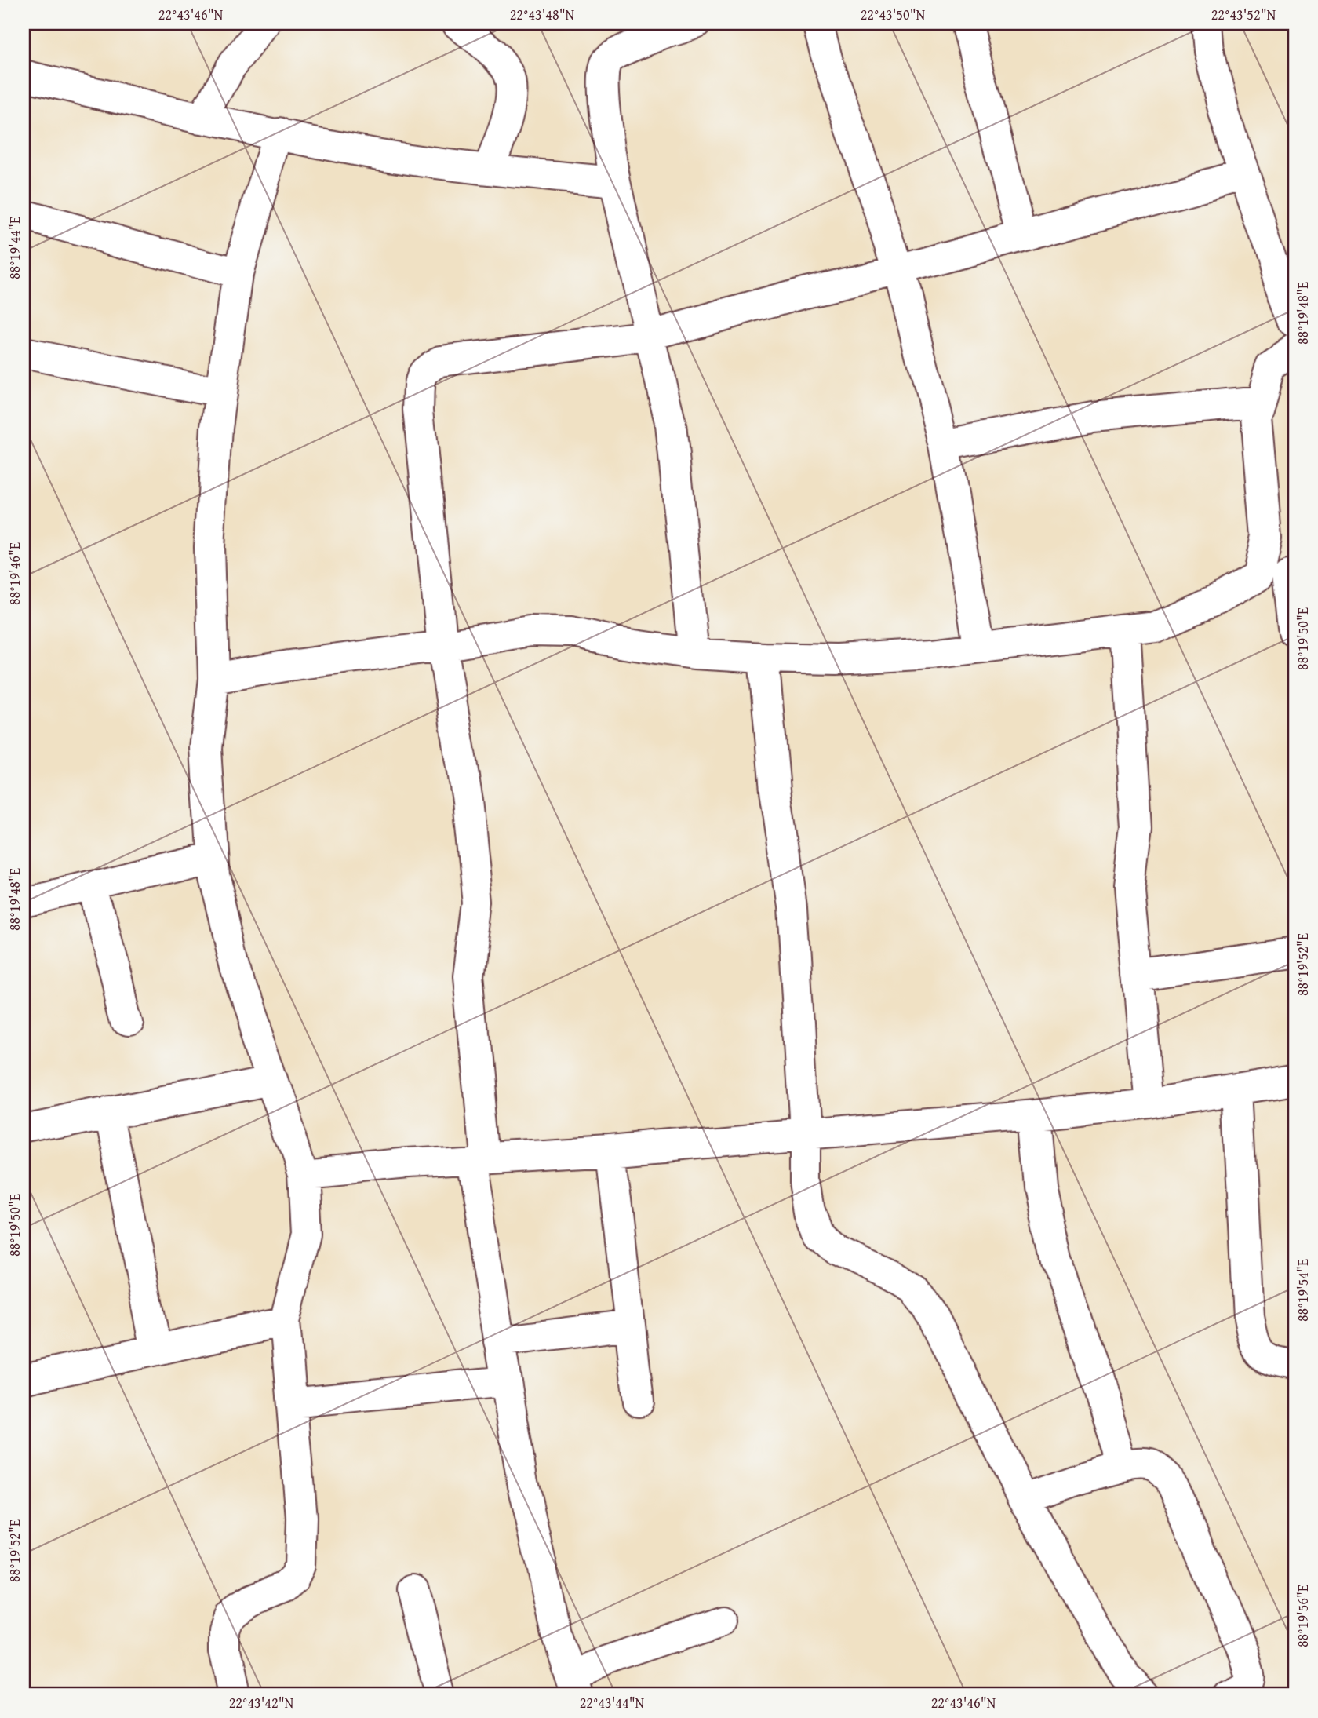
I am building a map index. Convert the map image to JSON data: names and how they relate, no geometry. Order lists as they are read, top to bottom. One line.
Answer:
{"coordinates":["22°43'46\"N","22°43'48\"N","22°43'50\"N","22°43'52\"N","88°19'44\"E","88°19'48\"E","88°19'46\"E","88°19'50\"E","88°19'52\"E","88°19'54\"E","88°19'56\"E","22°43'42\"N","22°43'44\"N"]}
